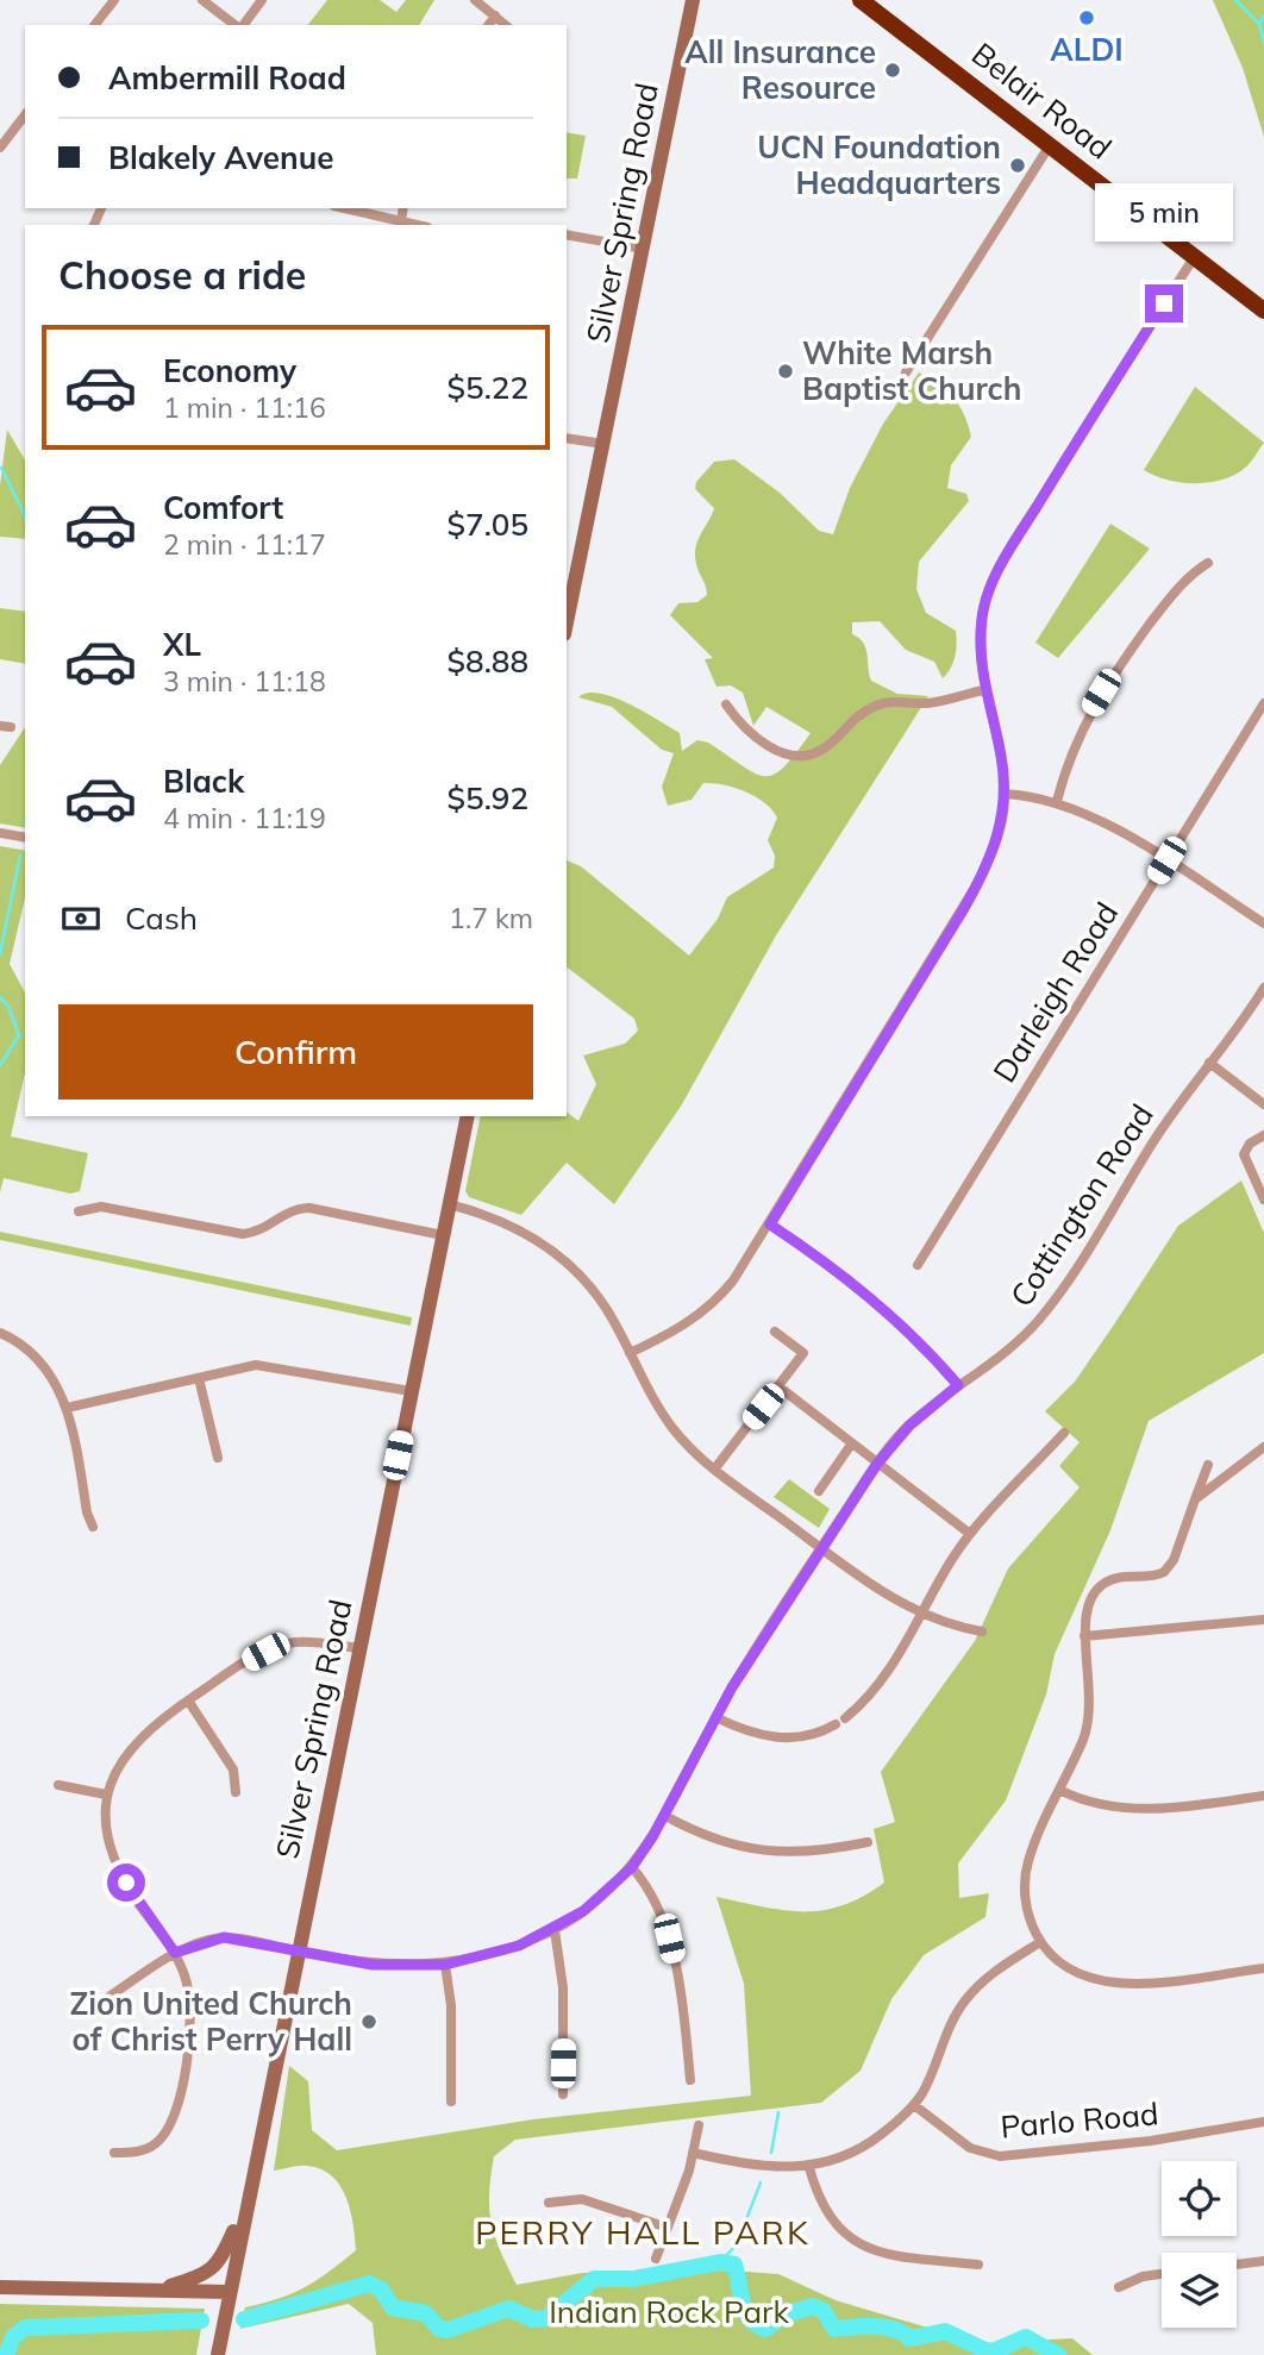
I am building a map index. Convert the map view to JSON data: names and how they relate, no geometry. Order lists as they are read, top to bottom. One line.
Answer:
{"streets":{"highway":["Belair Road"],"main road":["Silver Spring Road"],"street":["Darleigh Road","Cottington Road","Parlo Road"]},"crossings":[["Silver Spring Road","Cottington Road"]],"districts":["PERRY HALL PARK"],"parks":["Indian Rock Park"],"places":["ALDI","All Insurance Resource","UCN Foundation Headquarters","White Marsh Baptist Church","Zion United Church of Christ Perry Hall"],"page":{"banner":["Ambermill Road","Blakely Avenue"],"bubble":"5 min","heading":"Choose a ride","list":[{"name":"Economy","note":"1 min · 11:16","value":"$5.22"},{"name":"Comfort","note":"2 min · 11:17","value":"$7.05"},{"name":"XL","note":"3 min · 11:18","value":"$8.88"},{"name":"Black","note":"4 min · 11:19","value":"$5.92"}],"pay":["Cash","1.7 km"],"buttons":"Confirm"}}
